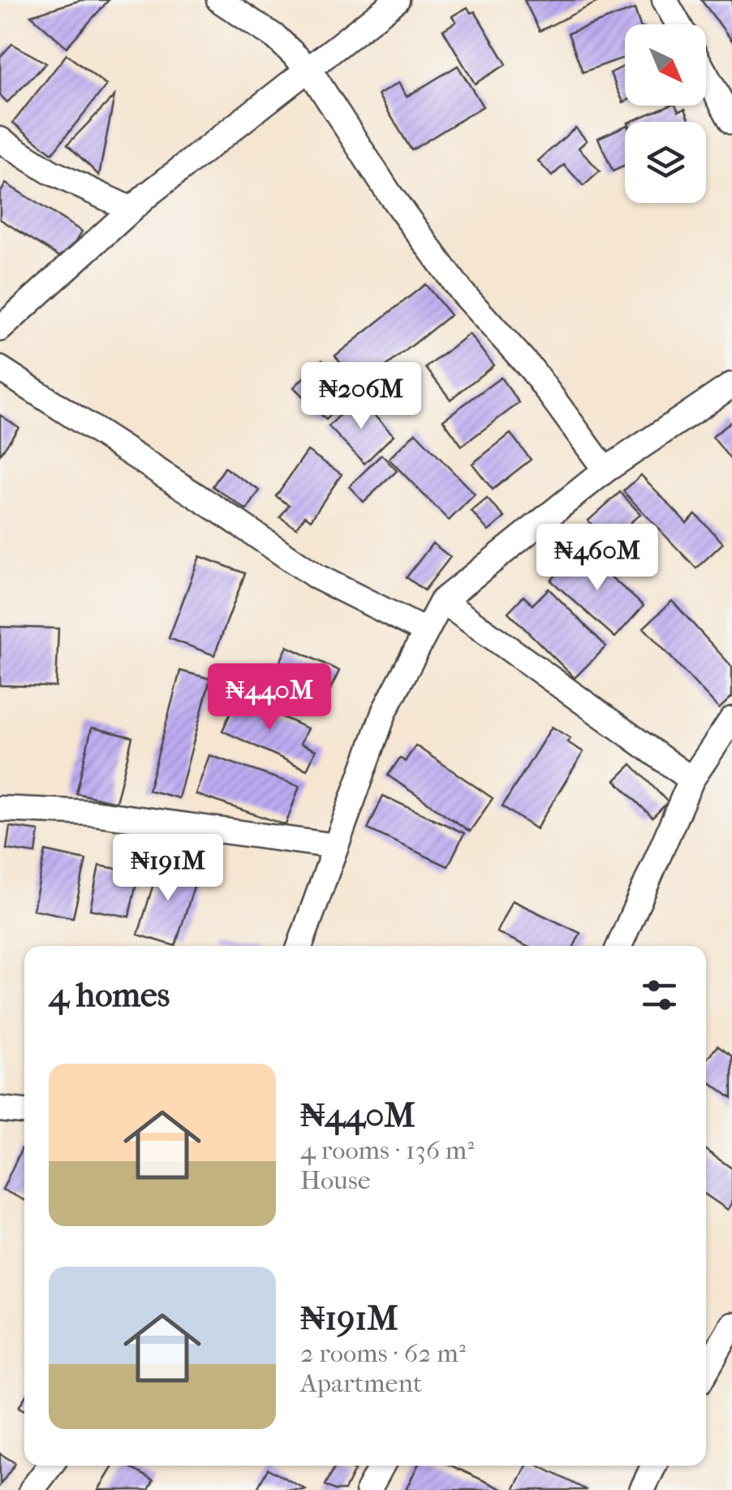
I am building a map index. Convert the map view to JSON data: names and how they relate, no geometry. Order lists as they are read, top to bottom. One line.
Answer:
{"north":"bottom right","page":{"price":["₦206M","₦460M","₦440M","₦191M"],"heading":"4 homes","list":[{"name":"₦440M","note":"4 rooms · 136 m² · House"},{"name":"₦191M","note":"2 rooms · 62 m² · Apartment"}]}}
